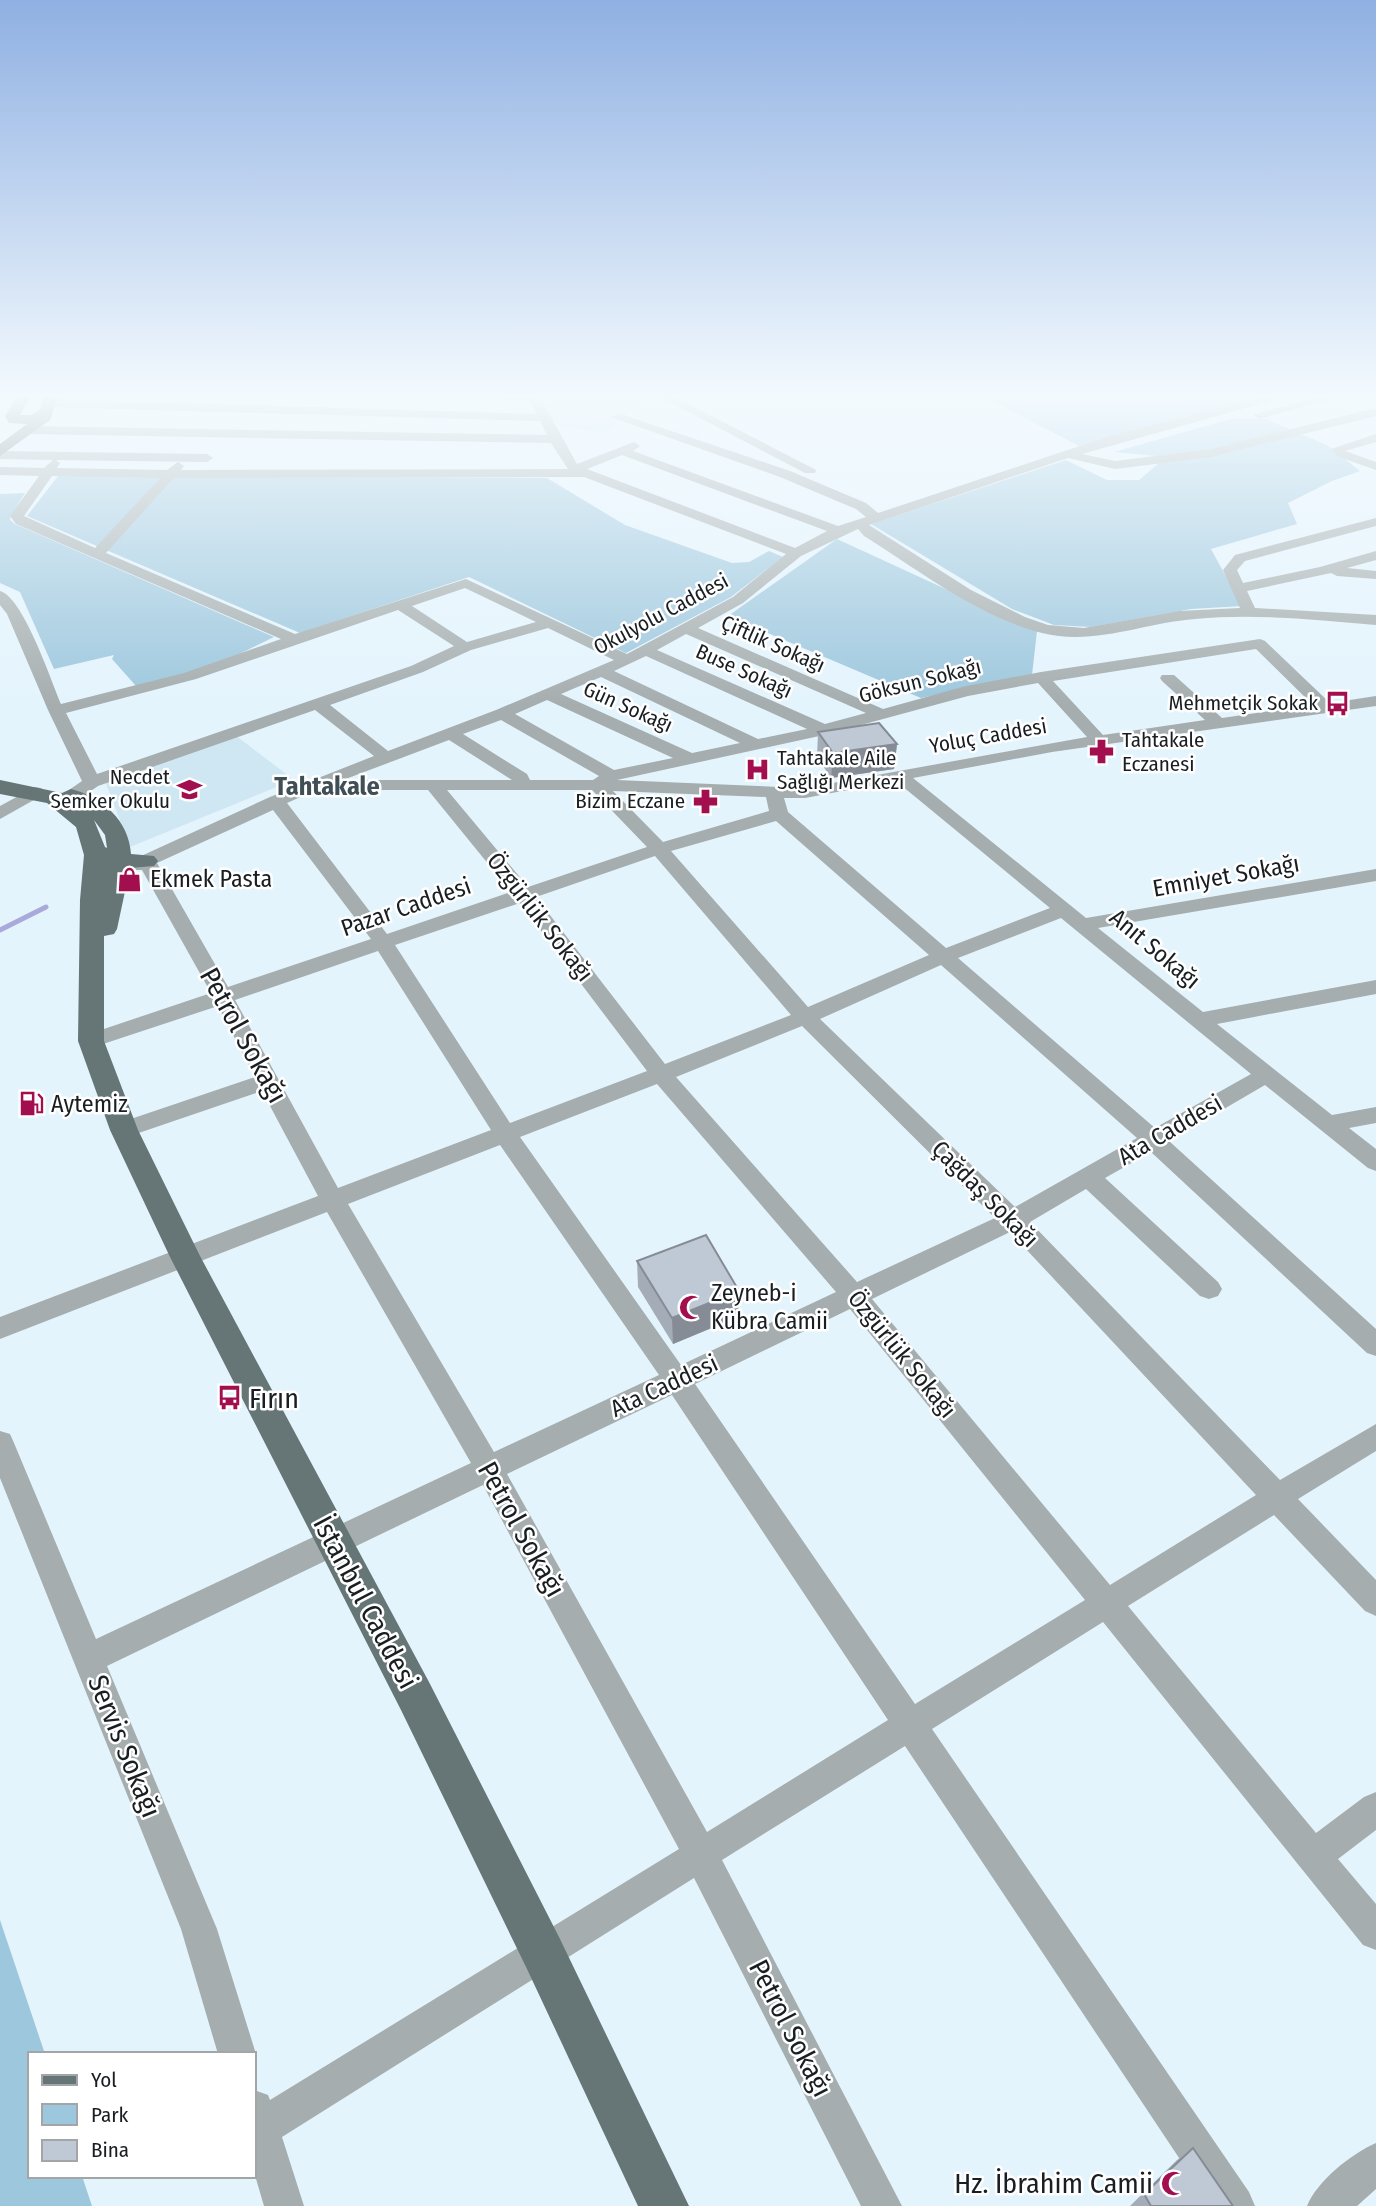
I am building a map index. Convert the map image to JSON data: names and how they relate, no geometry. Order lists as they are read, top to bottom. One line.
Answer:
{"streets":{"main road":["İstanbul Caddesi"],"street":["Okulyolu Caddesi","Çiftlik Sokağı","Buse Sokağı","Göksun Sokağı","Gün Sokağı","Yoluç Caddesi","Emniyet Sokağı","Pazar Caddesi","Özgürlük Sokağı","Anıt Sokağı","Petrol Sokağı","Ata Caddesi","Çağdaş Sokağı","Servis Sokağı"]},"crossings":[["Okulyolu Caddesi","Çiftlik Sokağı"],["Okulyolu Caddesi","Buse Sokağı"],["Okulyolu Caddesi","Gün Sokağı"],["Okulyolu Caddesi","Yoluç Caddesi"],["Çiftlik Sokağı","Göksun Sokağı"],["Buse Sokağı","Göksun Sokağı"],["Göksun Sokağı","Gün Sokağı"],["Göksun Sokağı","Yoluç Caddesi"],["Göksun Sokağı","Çağdaş Sokağı"],["Yoluç Caddesi","Pazar Caddesi"],["Yoluç Caddesi","Özgürlük Sokağı"],["Yoluç Caddesi","Anıt Sokağı"],["Yoluç Caddesi","Çağdaş Sokağı"],["Emniyet Sokağı","Anıt Sokağı"],["Pazar Caddesi","Özgürlük Sokağı"],["Pazar Caddesi","Petrol Sokağı"],["Pazar Caddesi","Çağdaş Sokağı"],["Pazar Caddesi","İstanbul Caddesi"],["Özgürlük Sokağı","Ata Caddesi"],["Anıt Sokağı","Ata Caddesi"],["Petrol Sokağı","Ata Caddesi"],["Petrol Sokağı","İstanbul Caddesi"],["Ata Caddesi","Çağdaş Sokağı"],["Ata Caddesi","İstanbul Caddesi"],["Ata Caddesi","Servis Sokağı"]],"districts":["Tahtakale"],"places":{"bus stop":["Mehmetçik Sokak","Fırın"],"pharmacy":["Tahtakale Eczanesi","Bizim Eczane"],"hospital":["Tahtakale Aile Sağlığı Merkezi"],"school or university":["Necdet Semker Okulu"],"shop":["Ekmek Pasta"],"fuel station":["Aytemiz"],"mosque":["Zeyneb-i Kübra Camii","Hz. İbrahim Camii"]},"legend":["Yol","Park","Bina"]}
